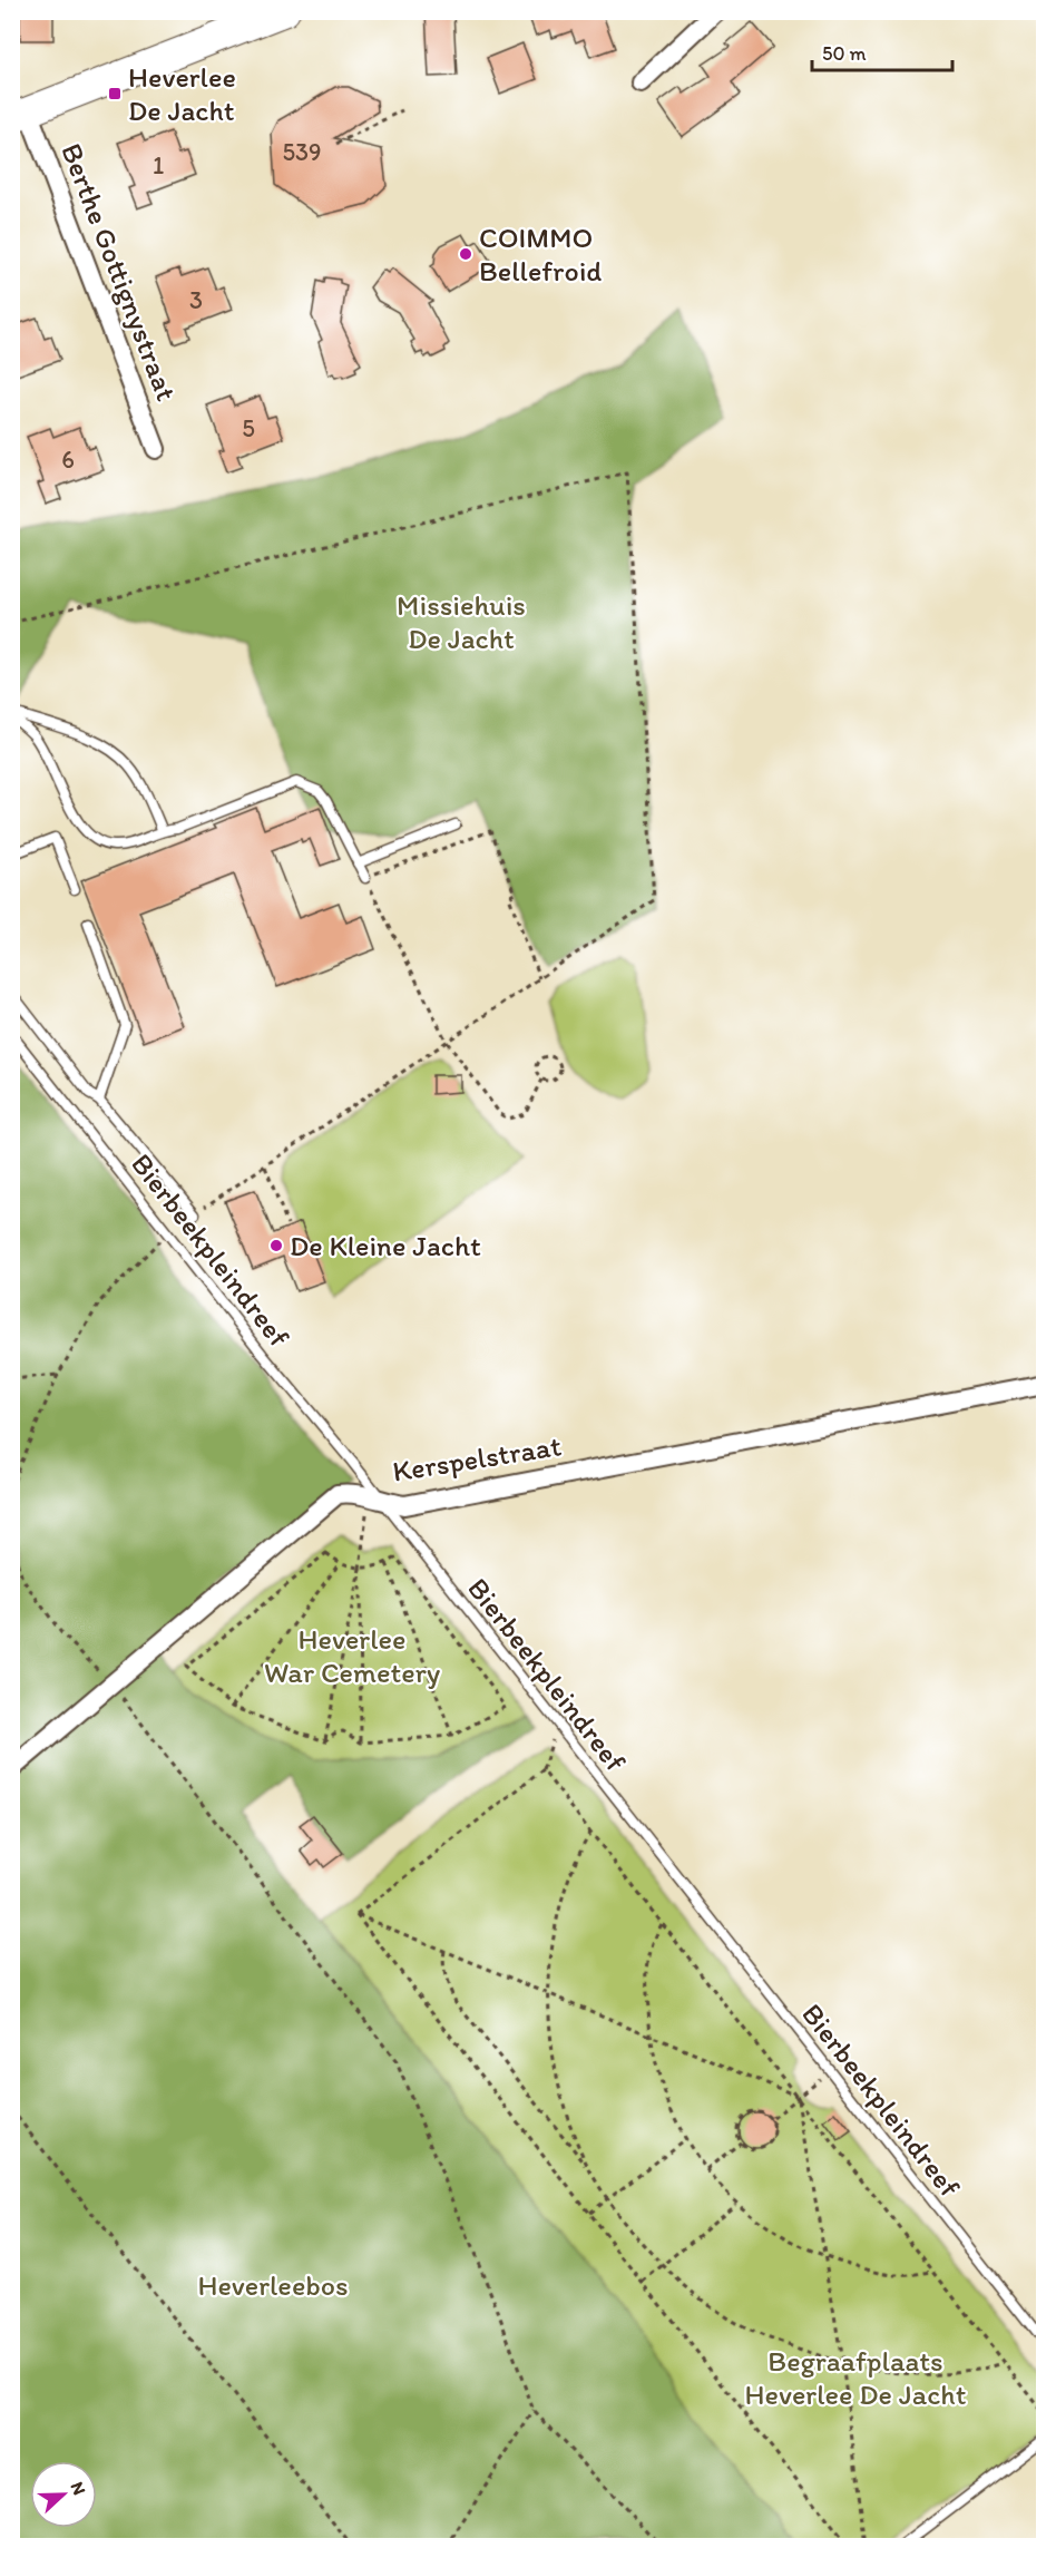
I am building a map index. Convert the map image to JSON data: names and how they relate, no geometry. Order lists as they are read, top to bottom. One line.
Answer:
{"streets":{"street":["Berthe Gottignystraat","Kerspelstraat"],"lane":["Bierbeekpleindreef"]},"crossings":[["Bierbeekpleindreef","Kerspelstraat"]],"parks":["Missiehuis De Jacht","Heverlee War Cemetery","Heverleebos","Begraafplaats Heverlee De Jacht"],"places":{"transit":["Heverlee De Jacht"],"other":["COIMMO Bellefroid","De Kleine Jacht"]},"house_numbers":["539","1","3","5","6"],"scale_bar":"50 m","north":"right"}
